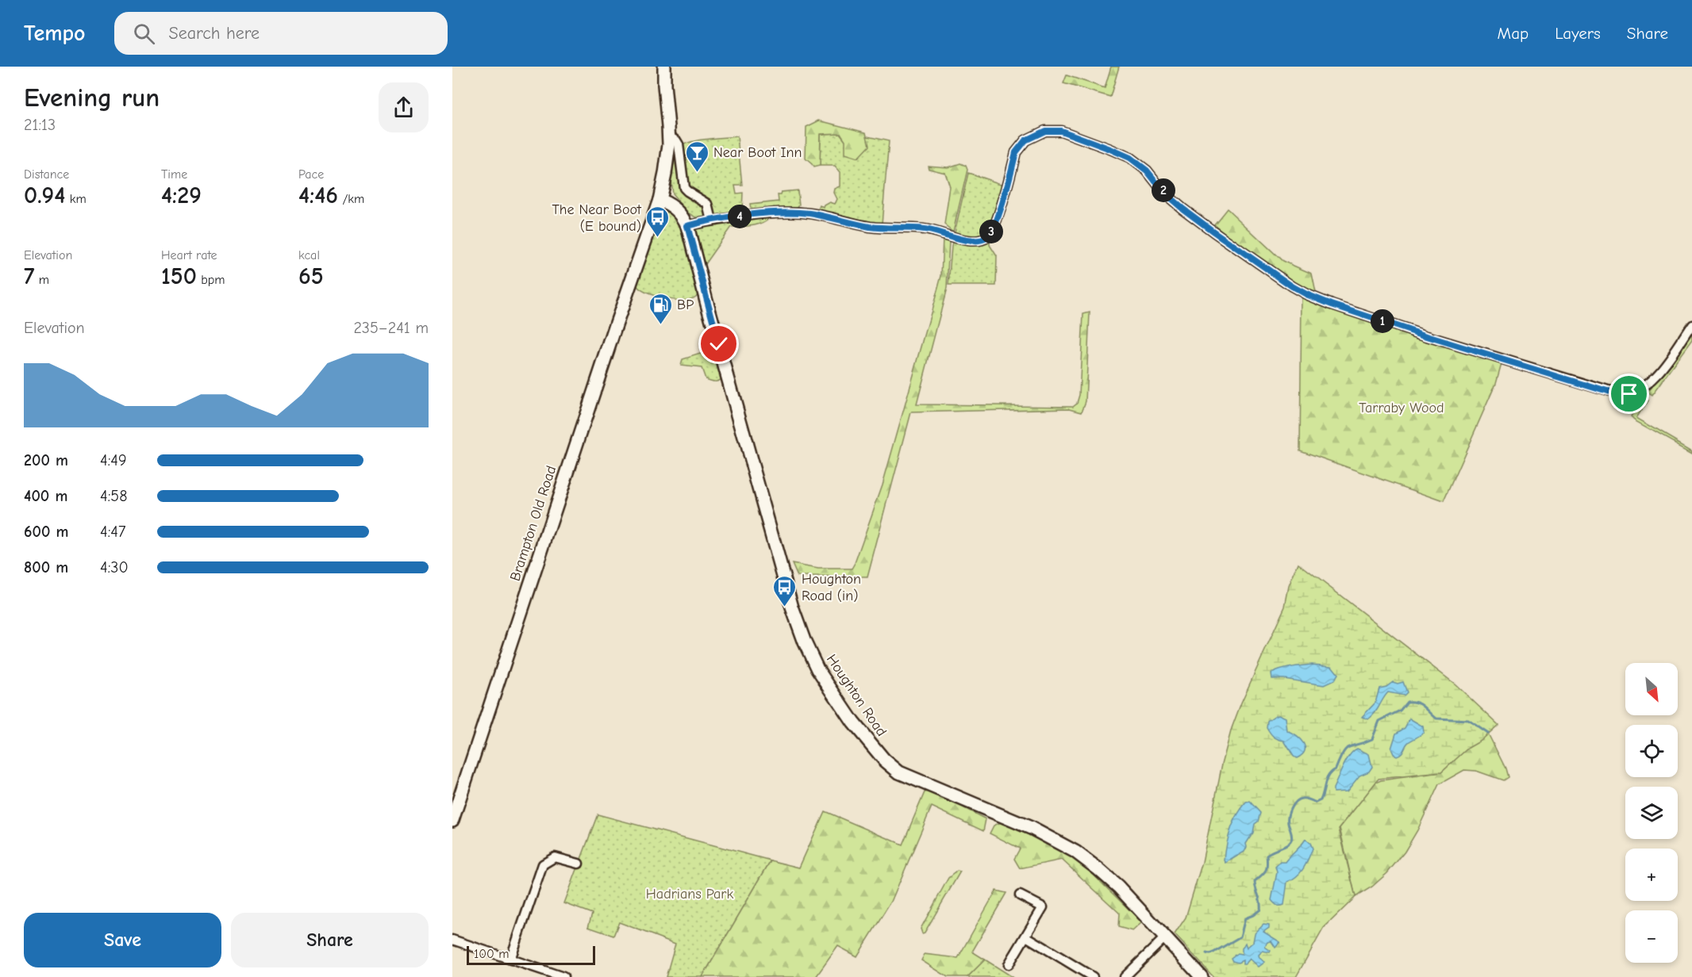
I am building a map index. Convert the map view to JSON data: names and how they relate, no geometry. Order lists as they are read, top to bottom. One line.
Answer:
{"streets":{"street":["Brampton Old Road","Houghton Road"]},"crossings":[["Brampton Old Road","Houghton Road"]],"parks":["Tarraby Wood","Hadrians Park"],"places":{"bar":["Near Boot Inn"],"bus stop":["The Near Boot (E bound)","Houghton Road (in)"],"fuel station":["BP"]},"scale_bar":"100 m","north":"bottom right","page":{"header":"Tempo","search":"Search here","nav":["Map","Layers","Share"],"heading":["Evening run","21:13"],"stats":[["Distance","0.94 km"],["Time","4:29"],["Pace","4:46 /km"],["Elevation","7 m"],["Heart rate","150 bpm"],["kcal","65"]],"pins":["2","4","3","1"],"chart":["Elevation","235–241 m"],"list":[{"name":"200 m","note":"4:49"},{"name":"400 m","note":"4:58"},{"name":"600 m","note":"4:47"},{"name":"800 m","note":"4:30"}],"map_buttons":["+","−"],"buttons":["Save","Share"],"scale":"100 m"}}
